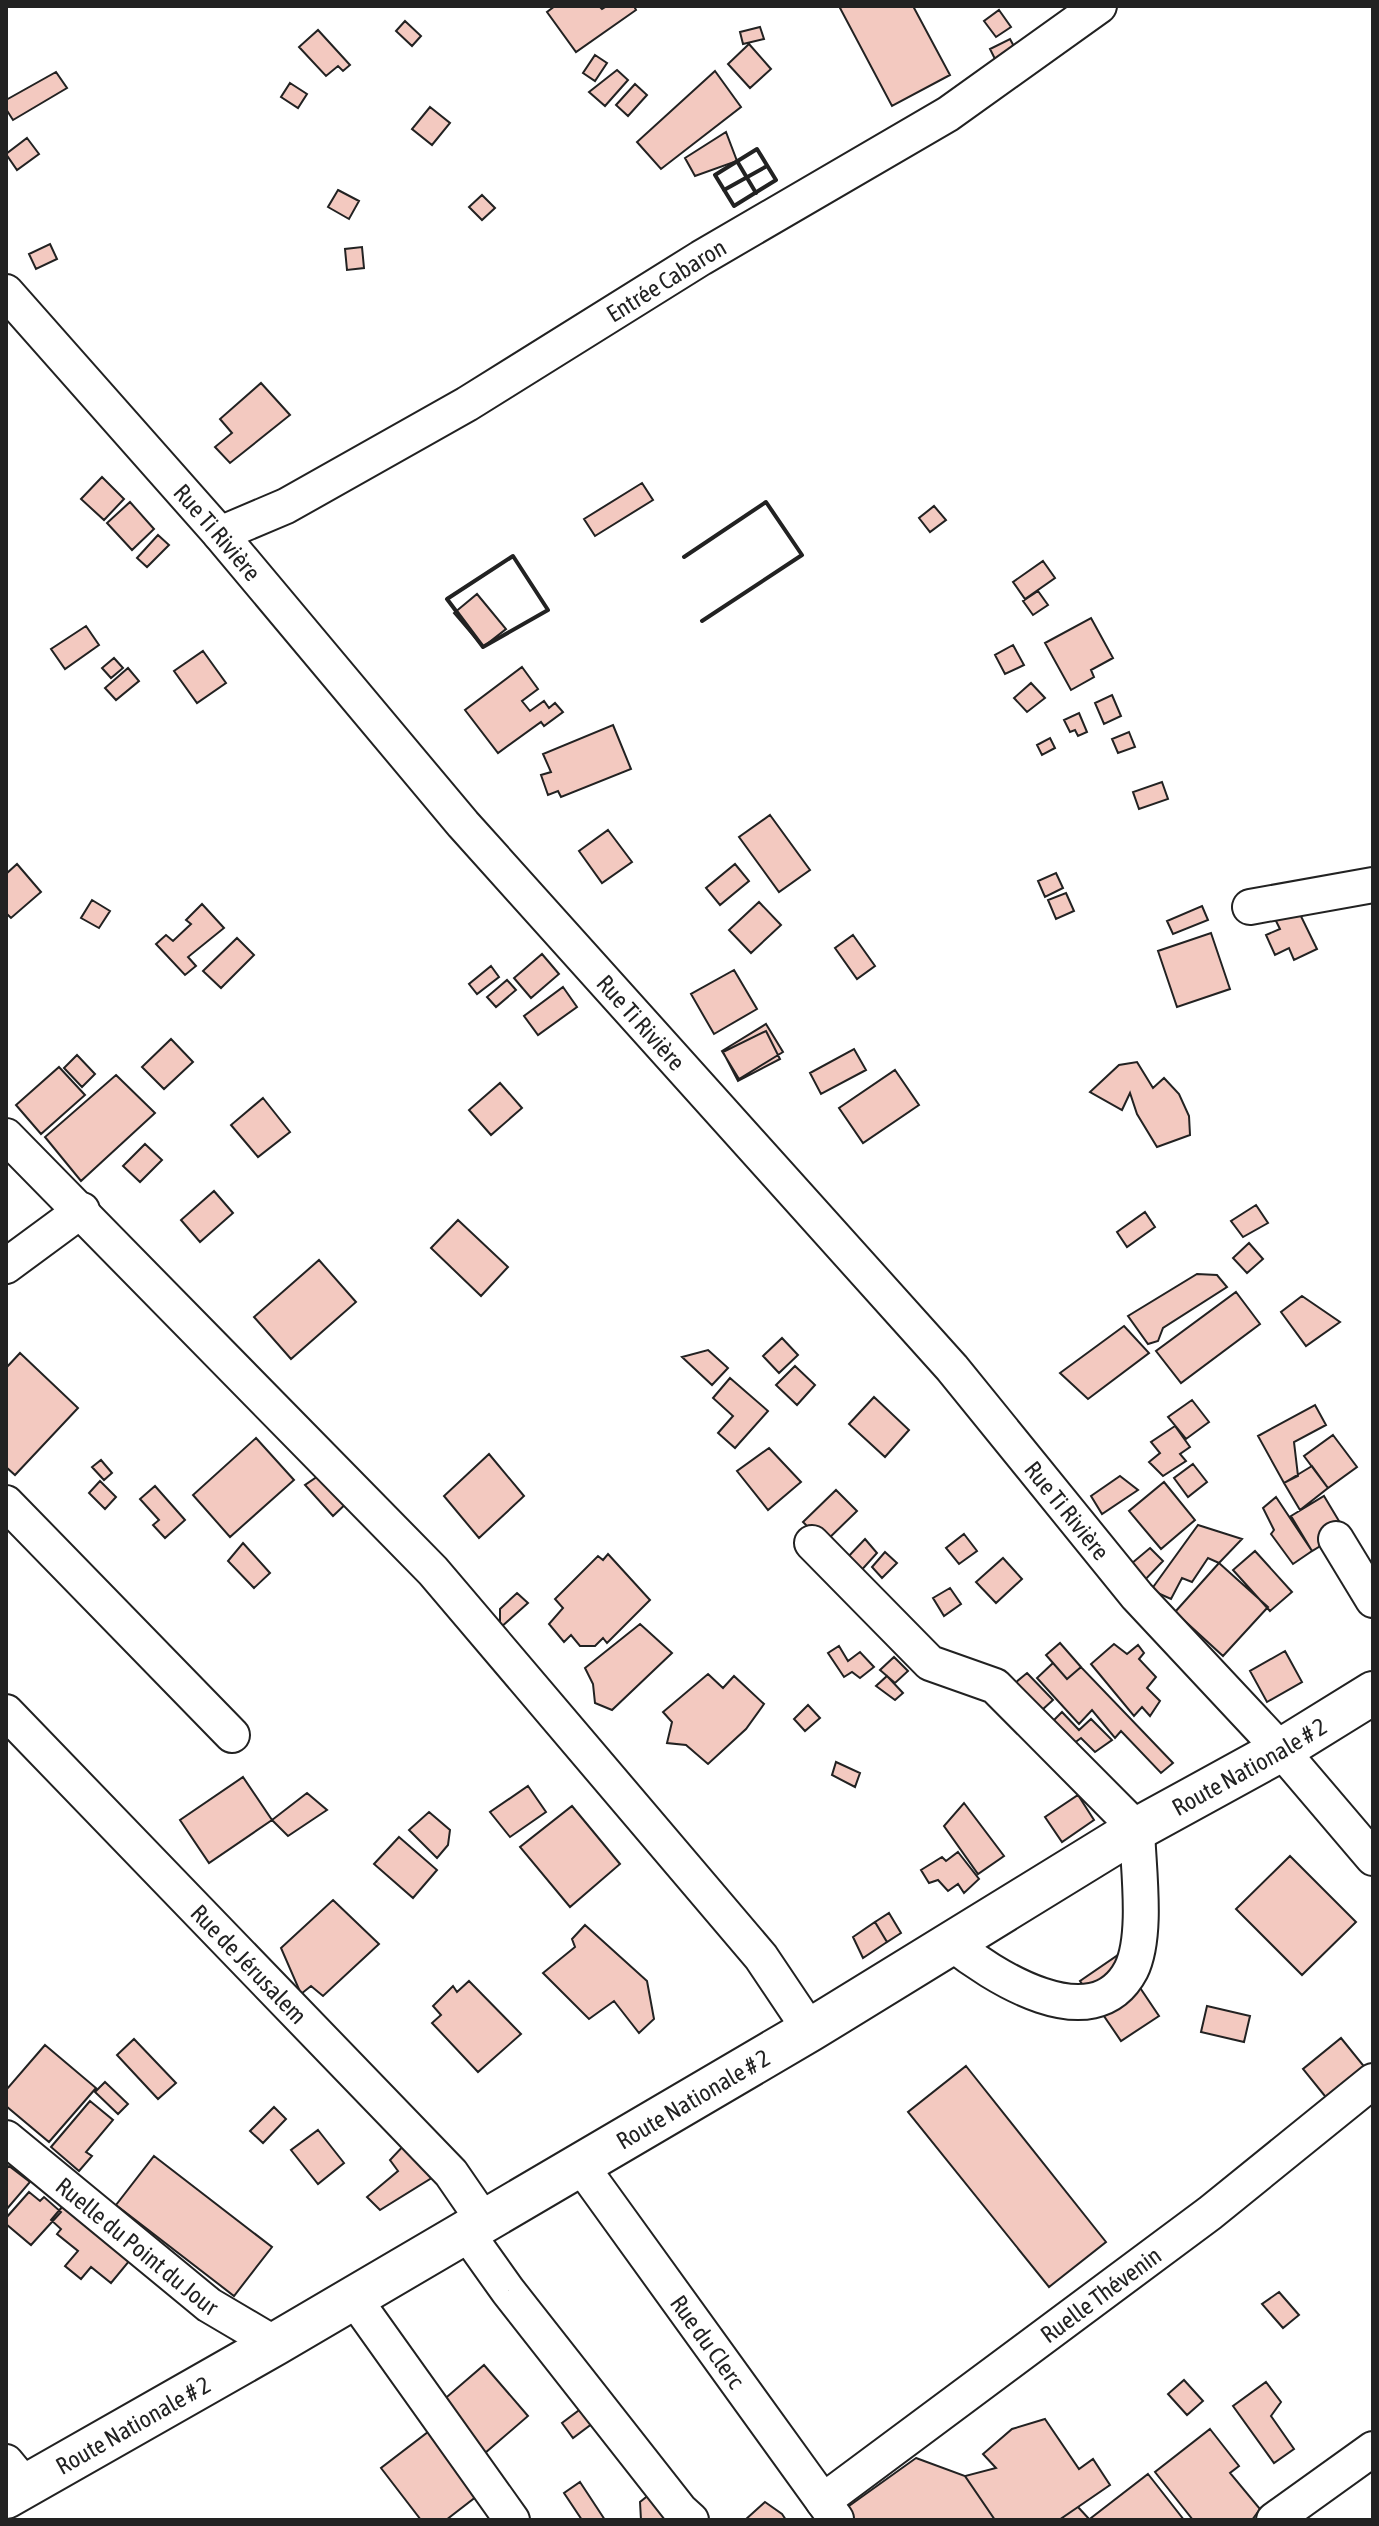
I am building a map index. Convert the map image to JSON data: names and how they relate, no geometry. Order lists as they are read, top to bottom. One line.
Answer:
{"streets":{"main road":["Route Nationale # 2"],"street":["Entrée Cabaron","Rue Ti Rivière","Rue de Jérusalem","Ruelle du Point du Jour","Ruelle Thévenin","Rue du Clerc"]},"crossings":[["Entrée Cabaron","Rue Ti Rivière"],["Rue Ti Rivière","Route Nationale # 2"],["Route Nationale # 2","Rue de Jérusalem"],["Route Nationale # 2","Ruelle du Point du Jour"],["Route Nationale # 2","Rue du Clerc"],["Ruelle Thévenin","Rue du Clerc"]]}
